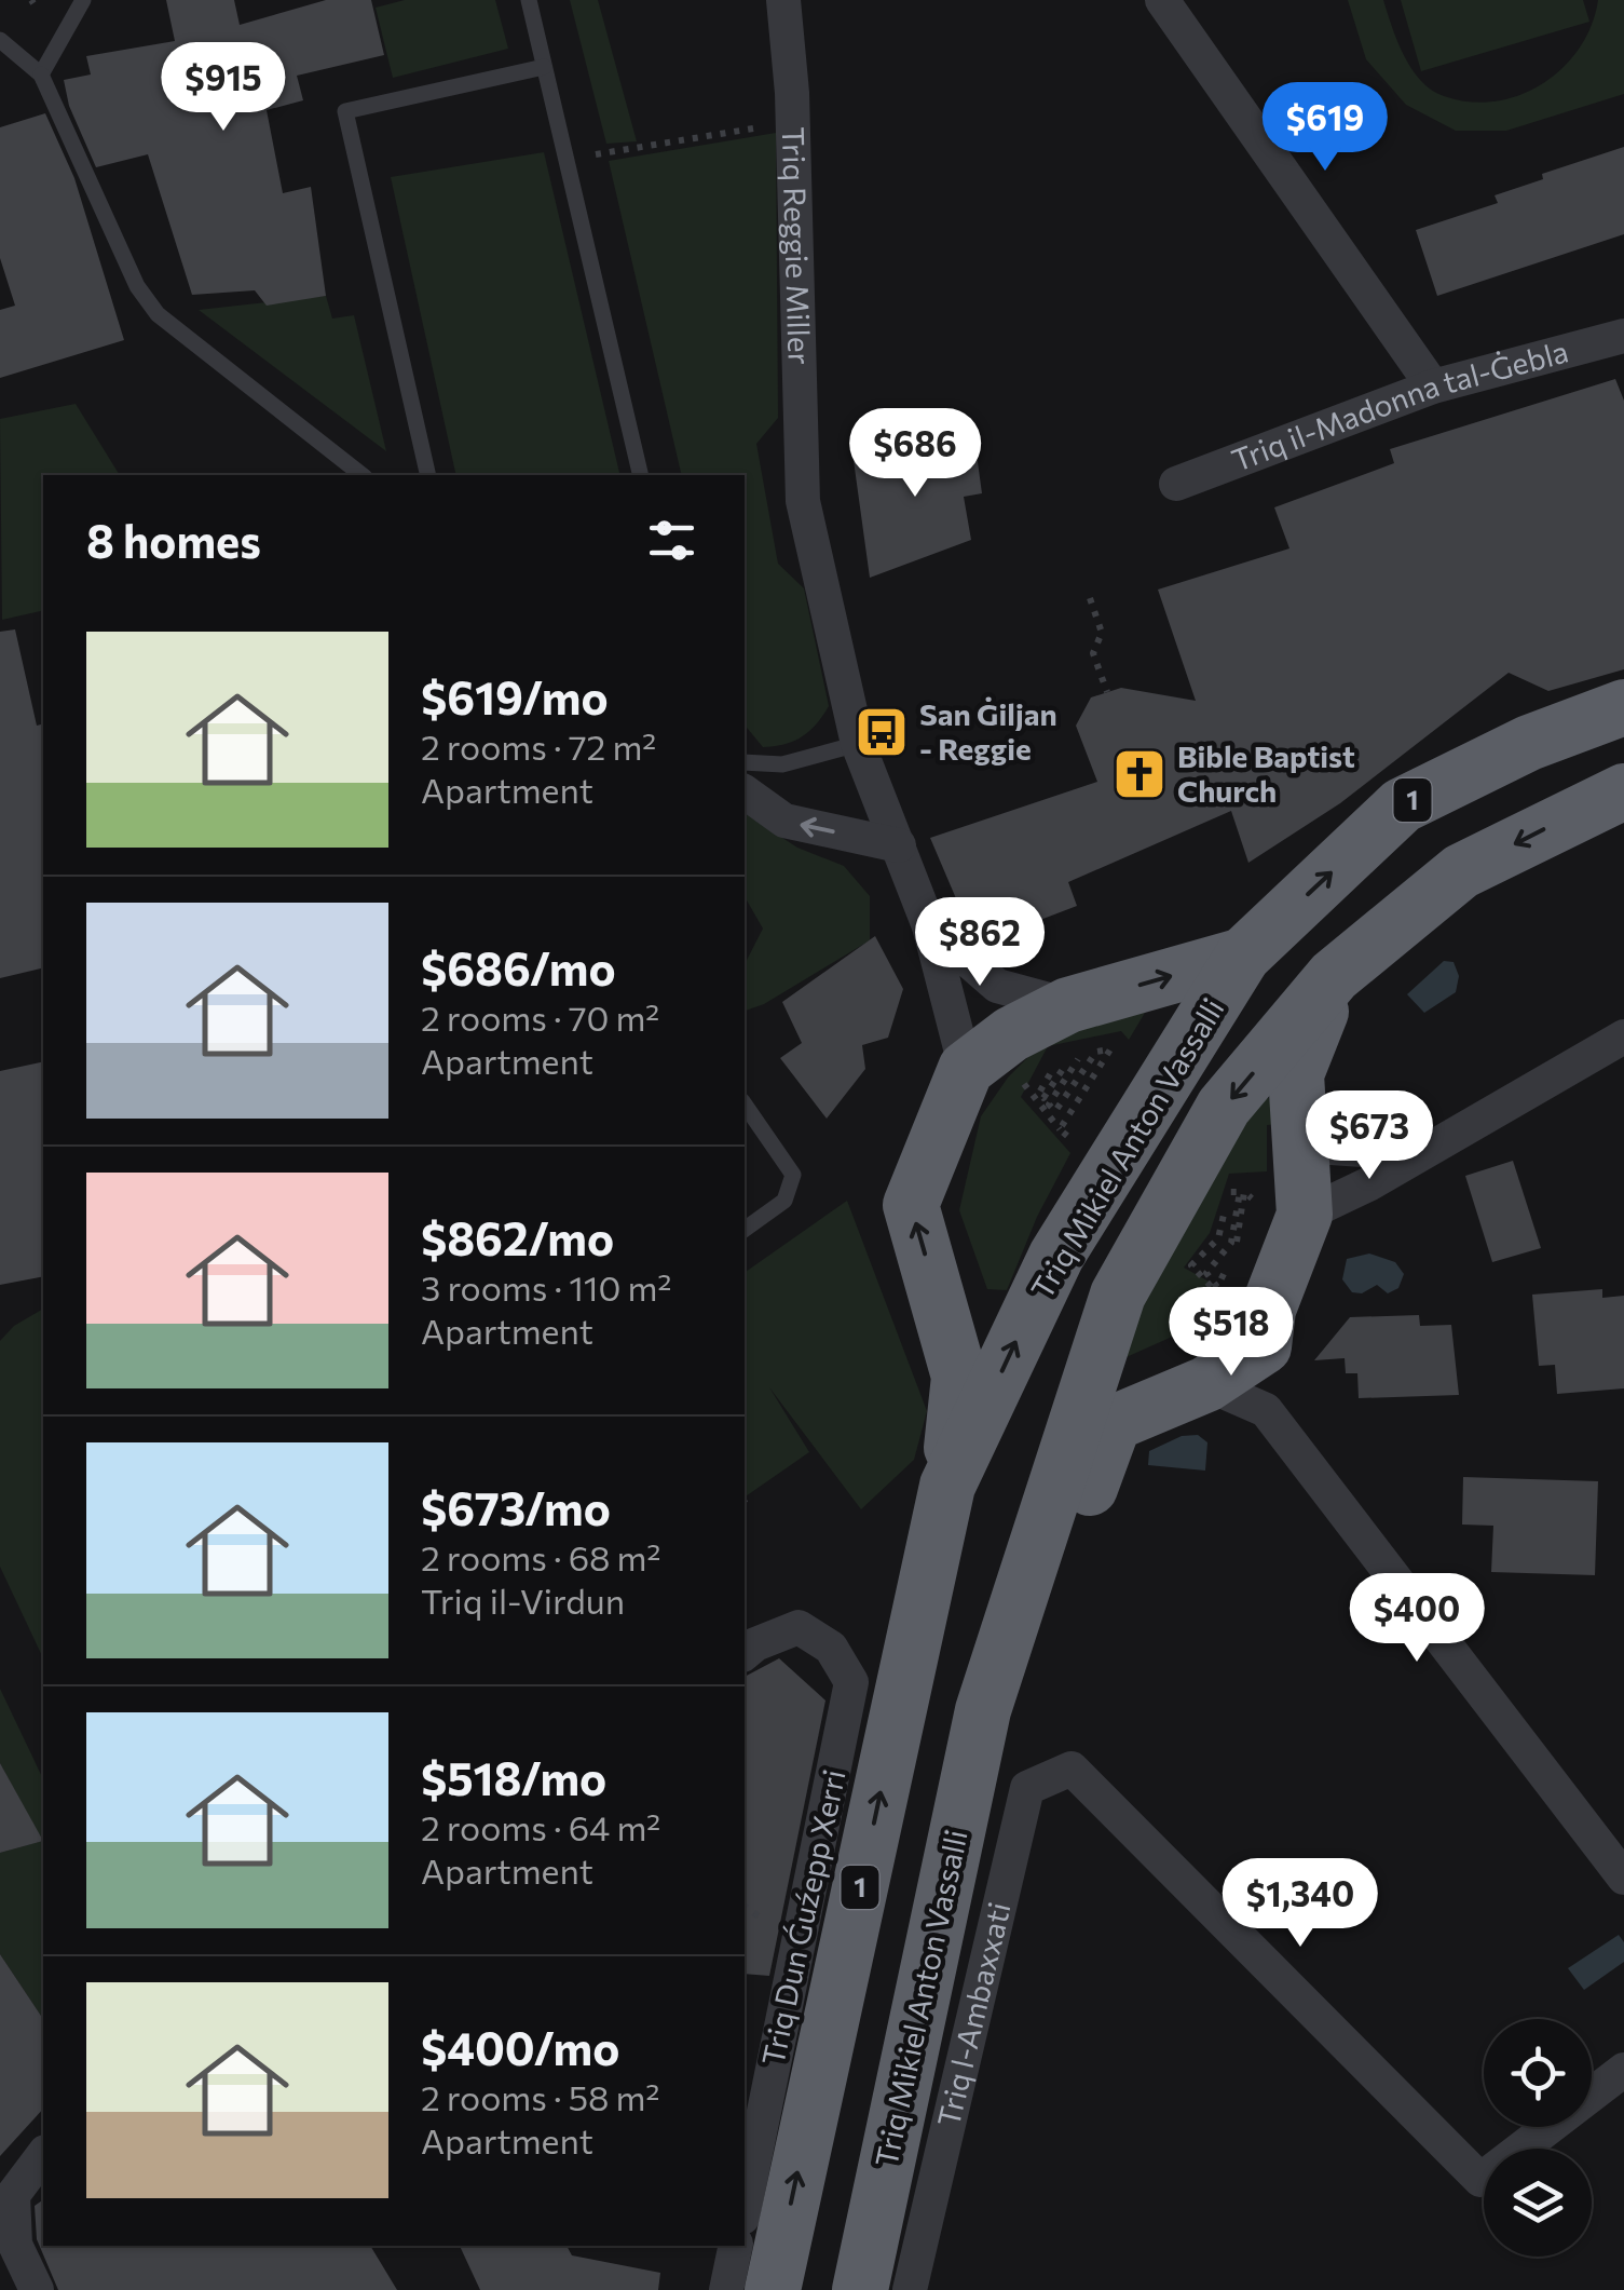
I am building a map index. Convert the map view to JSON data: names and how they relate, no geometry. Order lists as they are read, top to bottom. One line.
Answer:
{"streets":{"highway":["1","Triq Mikiel Anton Vassalli"],"street":["Triq Reggie Miller","Triq il-Madonna tal-Ġebla","Triq Dun Ǵuźepp Xerri","Triq l-Ambaxxati"]},"crossings":[["Triq Reggie Miller","1"],["1","Triq Mikiel Anton Vassalli"]],"places":{"bus stop":["San Ġiljan - Reggie"],"church":["Bible Baptist Church"]},"page":{"price":["$915","$619","$686","$862","$673","$518","$400","$1,340"],"heading":"8 homes","list":[{"name":"$619/mo","note":"2 rooms · 72 m² · Apartment"},{"name":"$686/mo","note":"2 rooms · 70 m² · Apartment"},{"name":"$862/mo","note":"3 rooms · 110 m² · Apartment"},{"name":"$673/mo","note":"2 rooms · 68 m² · Triq il-Virdun"},{"name":"$518/mo","note":"2 rooms · 64 m² · Apartment"},{"name":"$400/mo","note":"2 rooms · 58 m² · Apartment"}]}}
